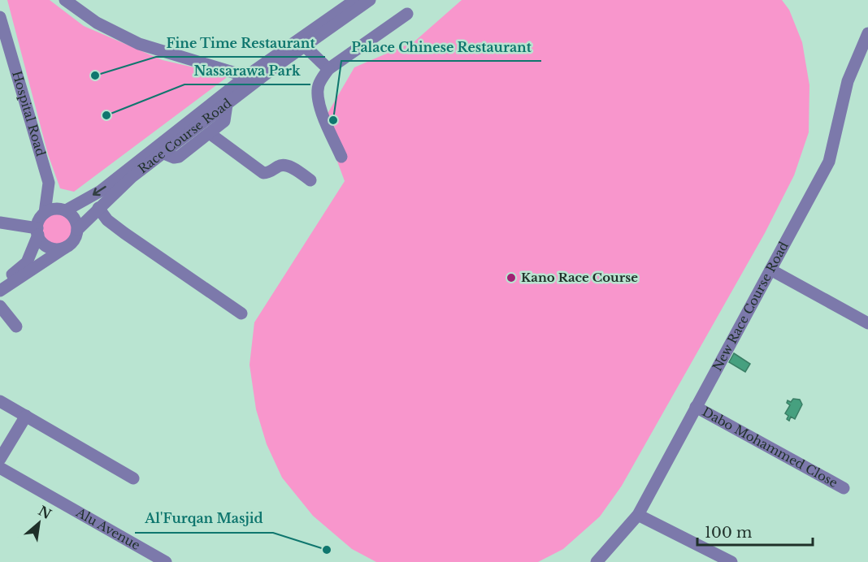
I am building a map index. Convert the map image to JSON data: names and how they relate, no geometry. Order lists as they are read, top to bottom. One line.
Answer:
{"streets":{"street":["Hospital Road","Race Course Road","New Race Course Road","Dabo Mohammed Close","Alu Avenue"]},"crossings":[["Hospital Road","Race Course Road"],["New Race Course Road","Dabo Mohammed Close"]],"places":["Fine Time Restaurant","Nassarawa Park","Palace Chinese Restaurant","Kano Race Course","Al'Furqan Masjid"],"scale_bar":"100 m","north":"top right"}
